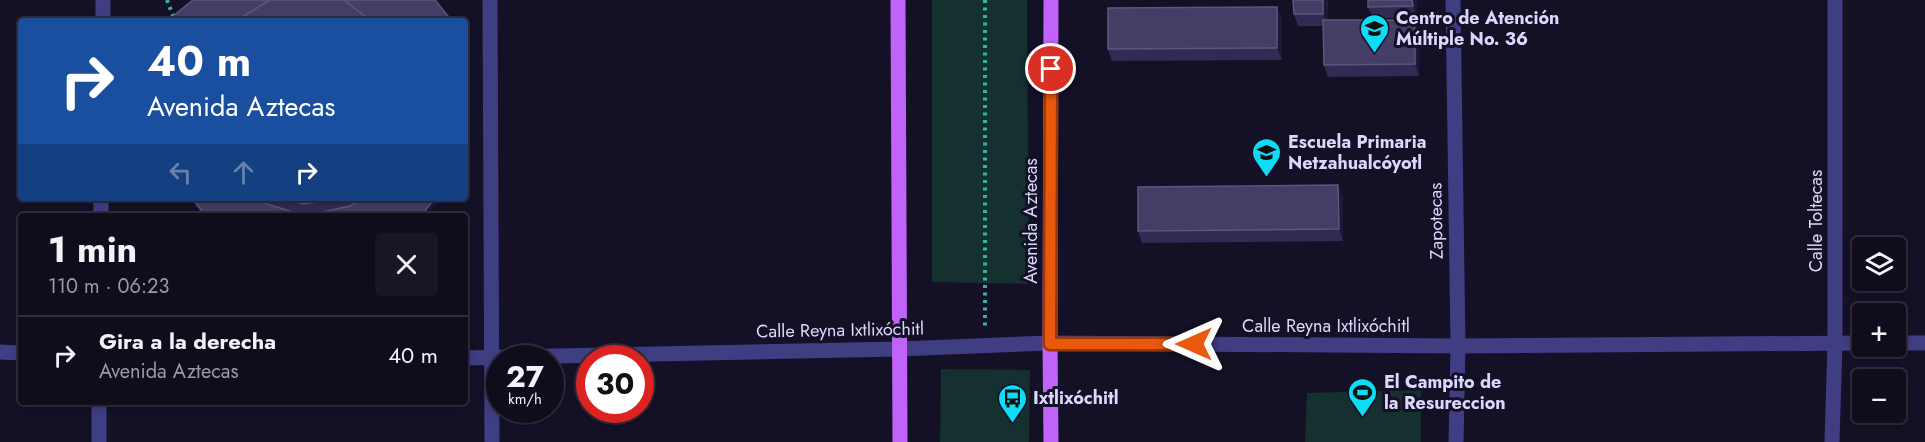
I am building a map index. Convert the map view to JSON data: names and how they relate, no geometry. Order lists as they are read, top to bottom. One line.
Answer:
{"streets":{"main road":["Avenida Aztecas"],"street":["Zapotecas","Calle Toltecas","Calle Reyna Ixtlixóchitl"]},"crossings":[["Avenida Aztecas","Calle Reyna Ixtlixóchitl"],["Zapotecas","Calle Reyna Ixtlixóchitl"],["Calle Toltecas","Calle Reyna Ixtlixóchitl"]],"places":{"school or university":["Centro de Atención Múltiple No. 36","Escuela Primaria Netzahualcóyotl"],"sports":["El Campito de la Resureccion"],"bus stop":["Ixtlixóchitl"]},"page":{"turn":["40 m","Avenida Aztecas"],"heading":["1 min","110 m · 06:23"],"map_buttons":["+","−"],"list":[{"name":"Gira a la derecha","note":"Avenida Aztecas","value":"40 m"}],"speed":"27 km/h","limit":"30"}}
